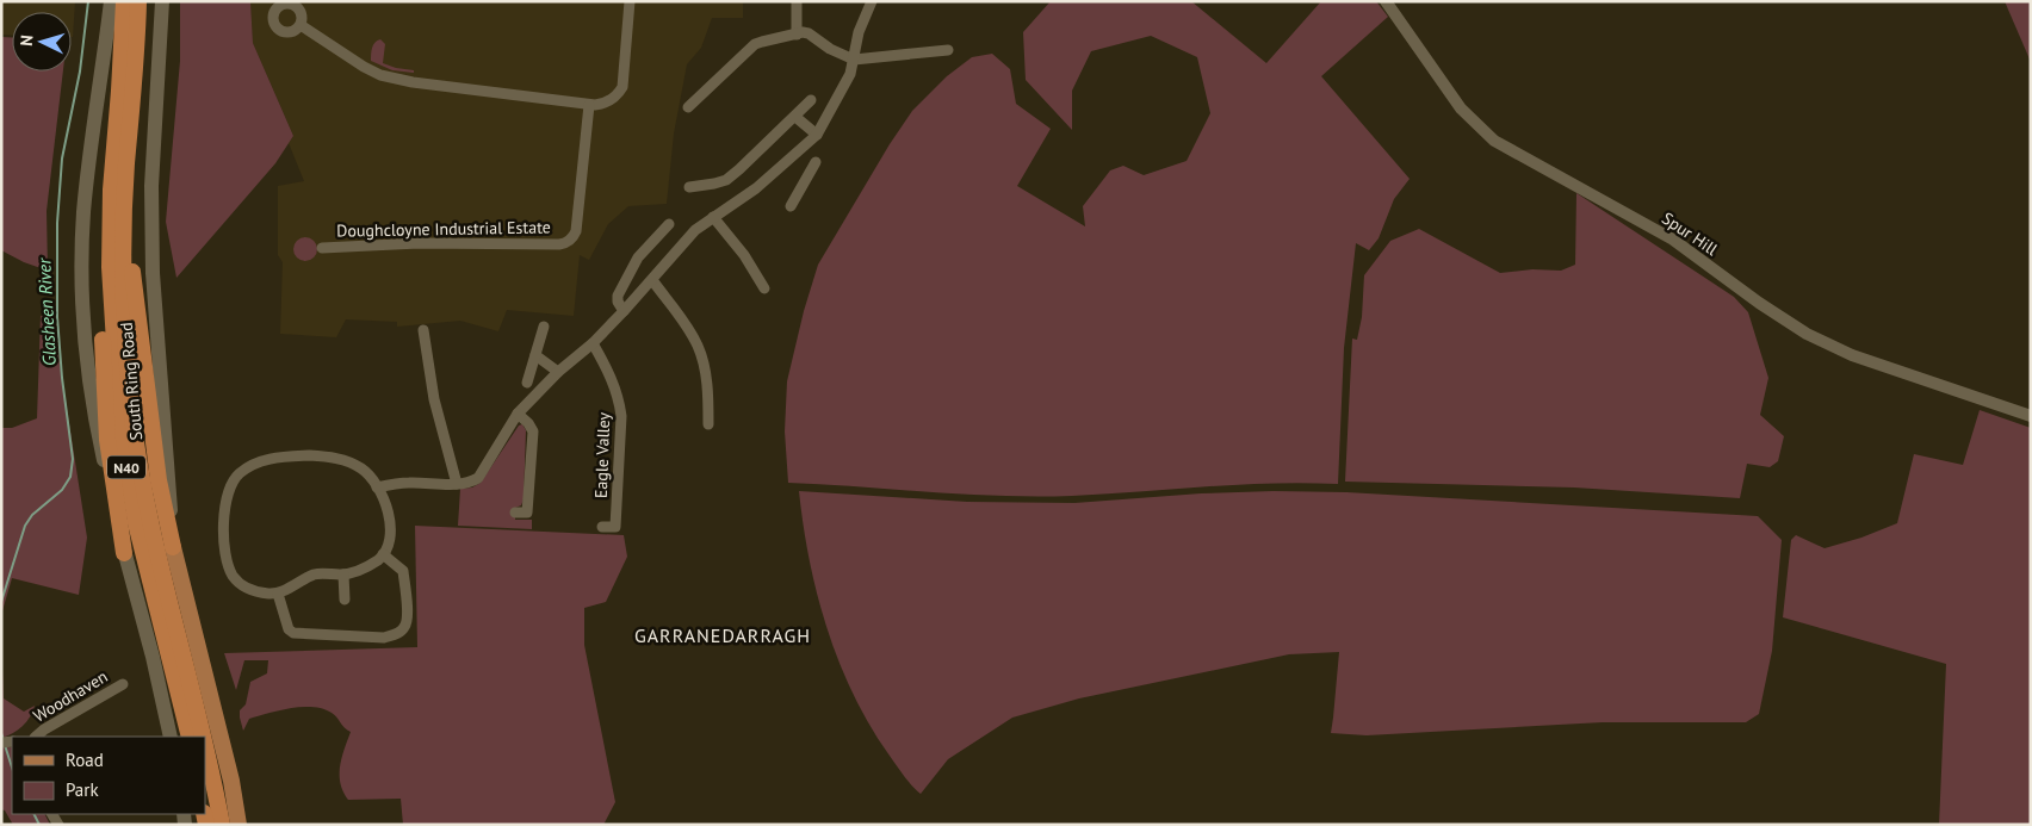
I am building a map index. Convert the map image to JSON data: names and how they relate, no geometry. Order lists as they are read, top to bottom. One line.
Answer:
{"streets":{"highway":["South Ring Road","N40"],"street":["Doughcloyne Industrial Estate","Spur Hill","Eagle Valley","Woodhaven"]},"districts":["GARRANEDARRAGH"],"water":["Glasheen River"],"legend":["Road","Park"],"north":"left"}
